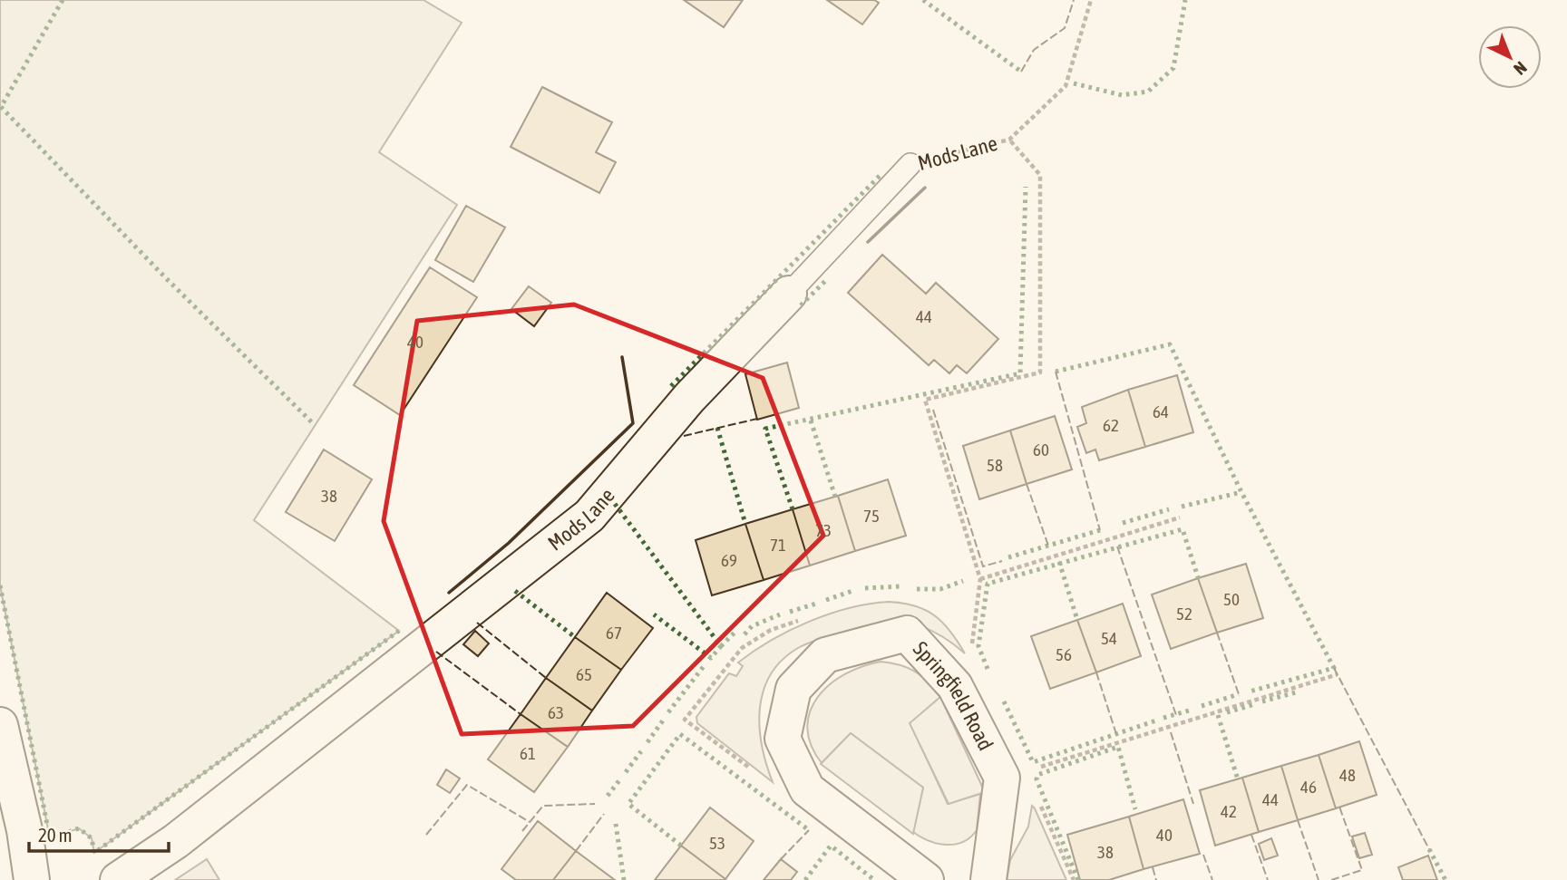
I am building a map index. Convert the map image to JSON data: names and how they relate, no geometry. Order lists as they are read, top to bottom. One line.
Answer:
{"streets":{"street":["Mods Lane","Springfield Road"]},"house_numbers":["44","40","64","62","60","58","38","75","73","71","69","50","52","67","54","56","65","63","61","48","46","44","42","40","53","38"],"scale_bar":"20 m","north":"bottom right"}
